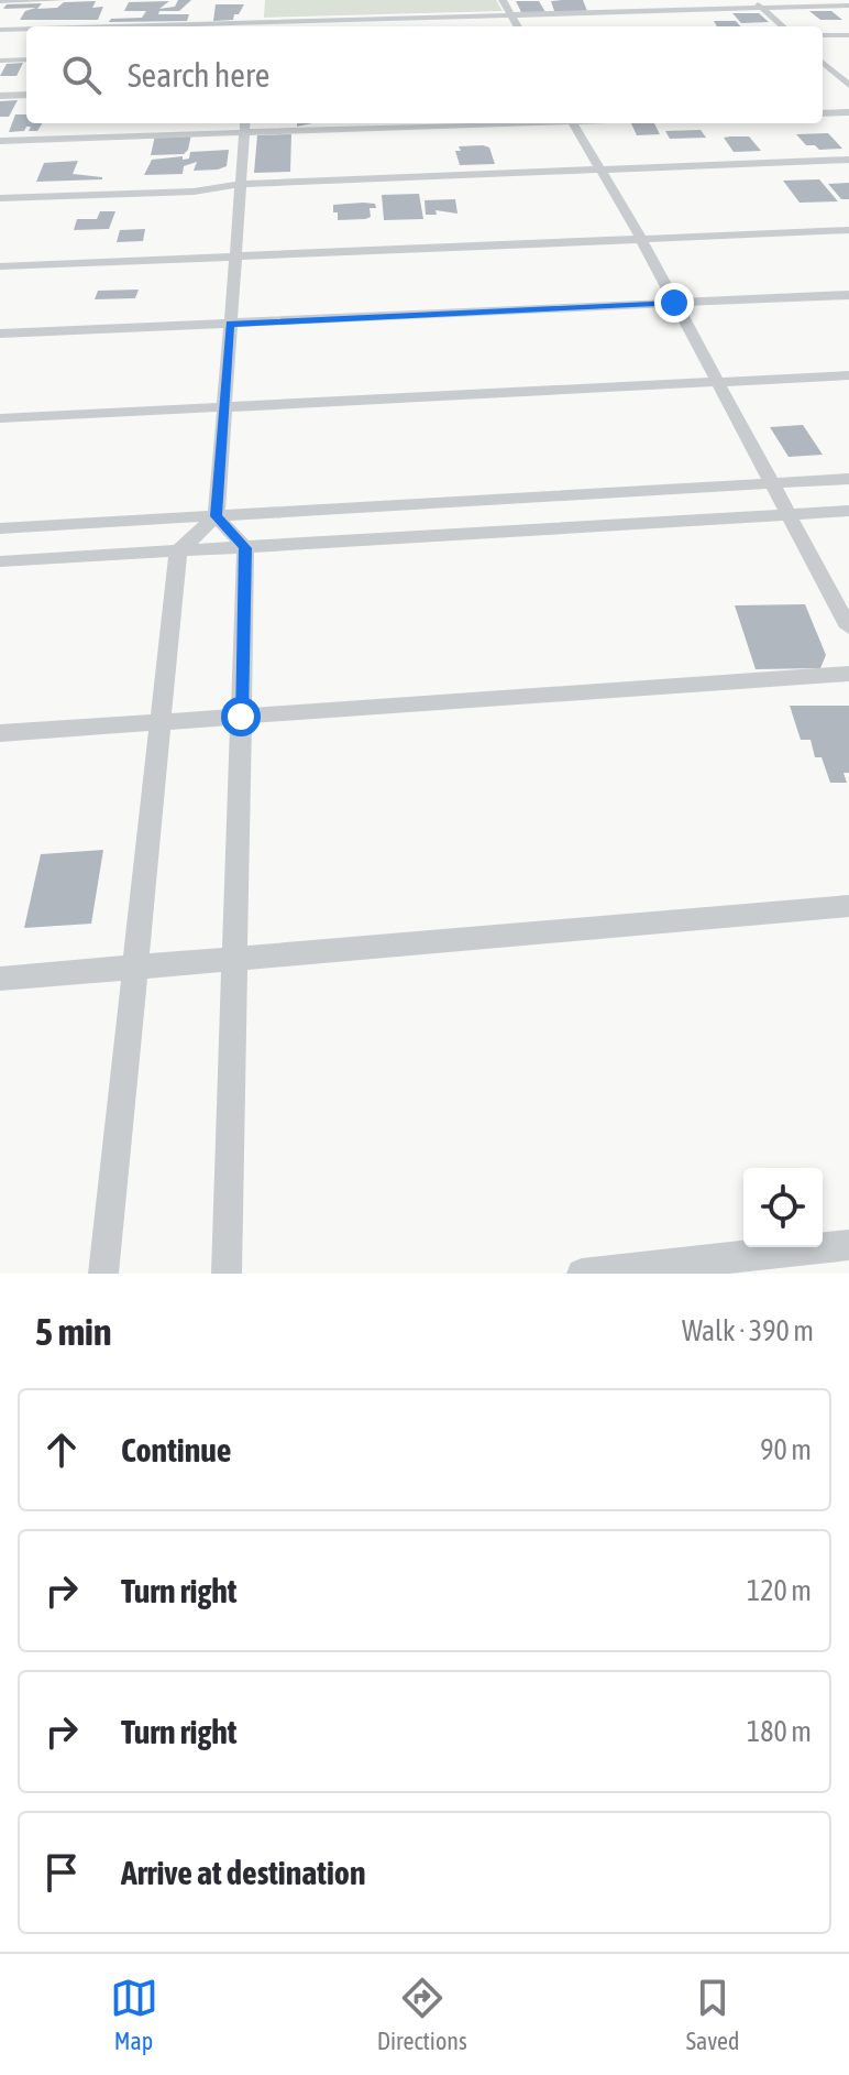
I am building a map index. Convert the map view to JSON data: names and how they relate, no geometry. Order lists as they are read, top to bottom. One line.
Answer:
{"page":{"search":"Search here","heading":["5 min","Walk · 390 m"],"list":[["Continue","90 m"],["Turn right","120 m"],["Turn right","180 m"],"Arrive at destination"],"nav":["Map","Directions","Saved"]}}
